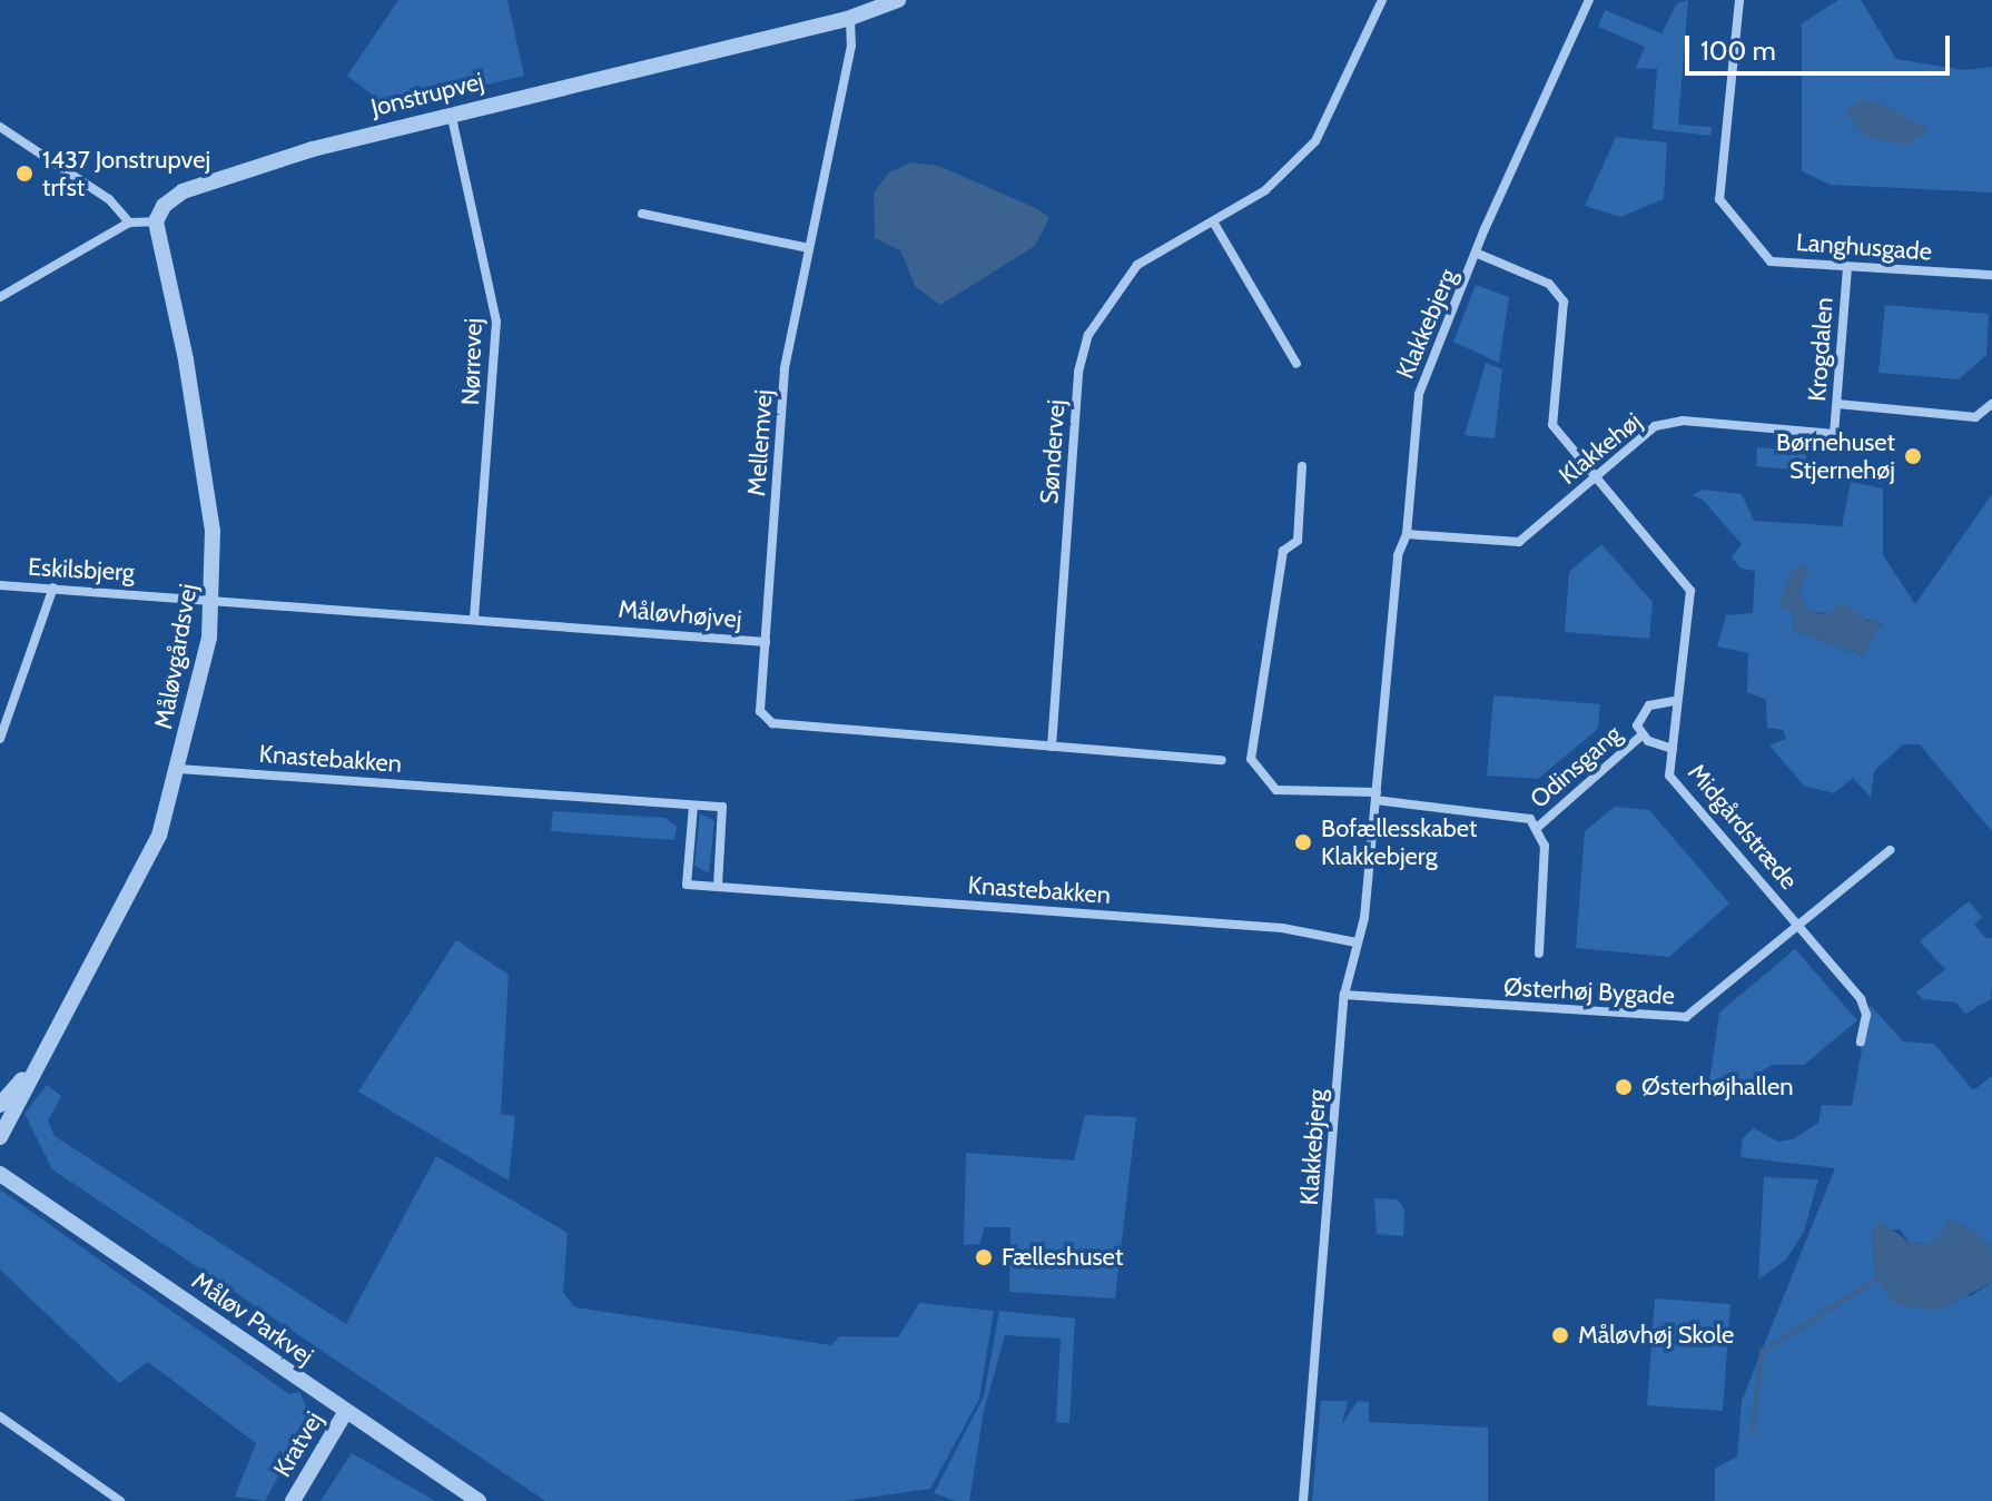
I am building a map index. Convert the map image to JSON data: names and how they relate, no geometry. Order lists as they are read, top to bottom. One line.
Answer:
{"streets":{"street":["Jonstrupvej","Langhusgade","Klakkebjerg","Krogdalen","Nørrevej","Mellemvej","Klakkehøj","Søndervej","Eskilsbjerg","Måløvhøjvej","Måløvgårdsvej","Knastebakken","Odinsgang","Midgårdstræde","Østerhøj Bygade","Måløv Parkvej","Kratvej"]},"crossings":[["Jonstrupvej","Nørrevej"],["Jonstrupvej","Mellemvej"],["Jonstrupvej","Måløvgårdsvej"],["Langhusgade","Krogdalen"],["Klakkebjerg","Klakkehøj"],["Klakkebjerg","Knastebakken"],["Klakkebjerg","Midgårdstræde"],["Klakkebjerg","Østerhøj Bygade"],["Krogdalen","Klakkehøj"],["Nørrevej","Måløvhøjvej"],["Mellemvej","Måløvhøjvej"],["Klakkehøj","Midgårdstræde"],["Søndervej","Måløvhøjvej"],["Eskilsbjerg","Måløvhøjvej"],["Eskilsbjerg","Måløvgårdsvej"],["Måløvhøjvej","Måløvgårdsvej"],["Måløvgårdsvej","Knastebakken"],["Odinsgang","Midgårdstræde"],["Odinsgang","Østerhøj Bygade"],["Midgårdstræde","Østerhøj Bygade"],["Måløv Parkvej","Kratvej"]],"places":["1437 Jonstrupvej trfst","Børnehuset Stjernehøj","Bofællesskabet Klakkebjerg","Østerhøjhallen","Fælleshuset","Måløvhøj Skole"],"scale_bar":"100 m"}
